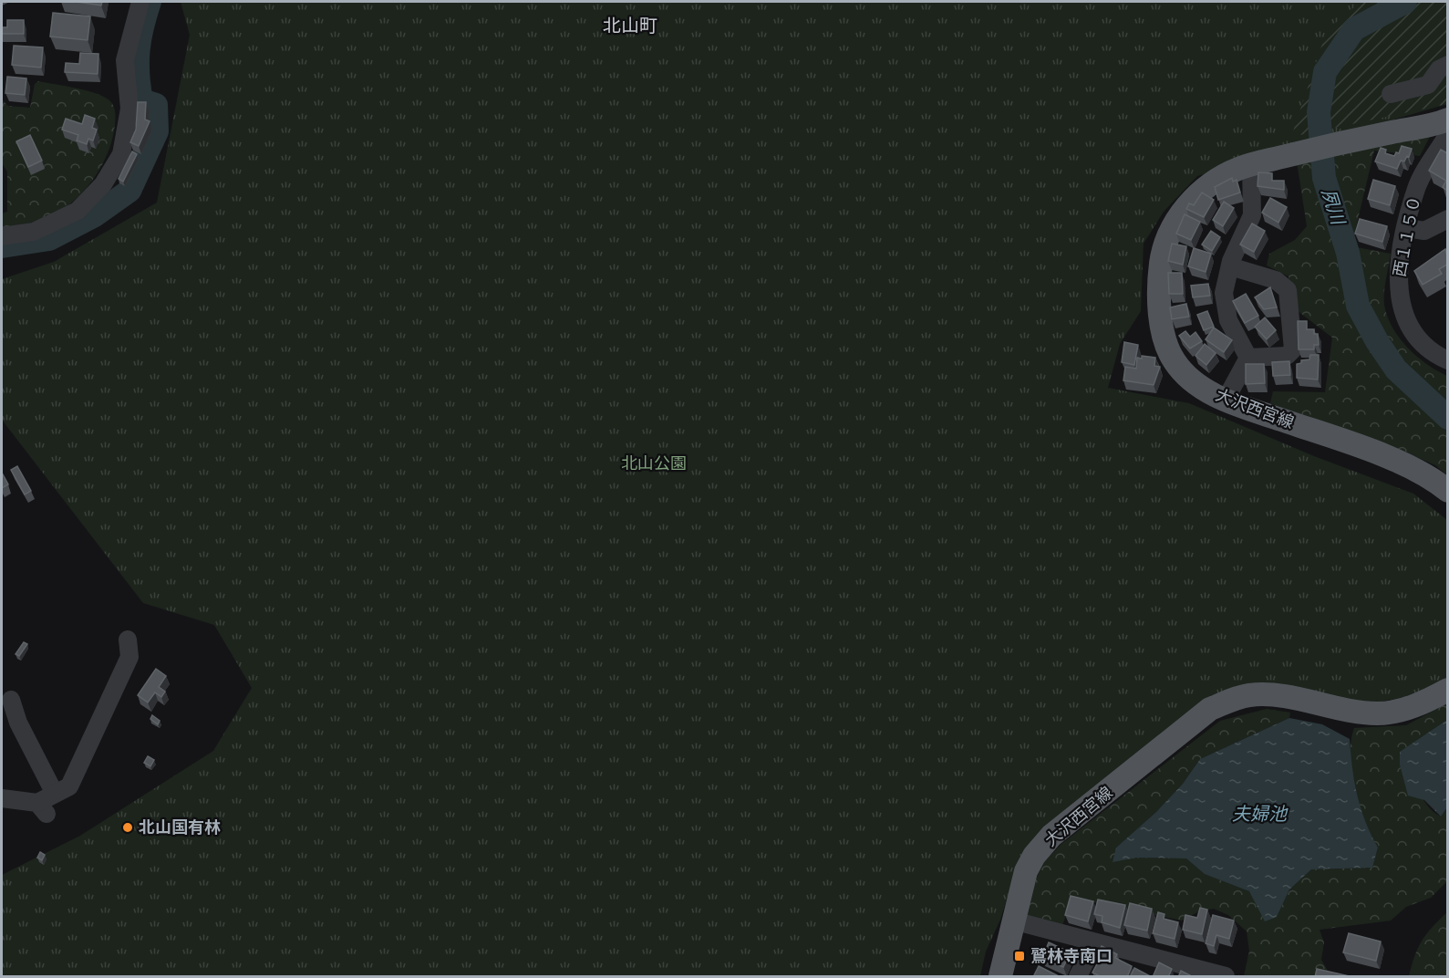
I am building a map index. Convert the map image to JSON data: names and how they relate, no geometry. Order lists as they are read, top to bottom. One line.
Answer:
{"streets":{"main road":["大沢西宮線"],"street":["西１１５０"]},"districts":["北山町"],"water":["夙川","夫婦池"],"parks":["北山公園"],"places":{"other":["北山国有林"],"transit":["鷲林寺南口"]}}
